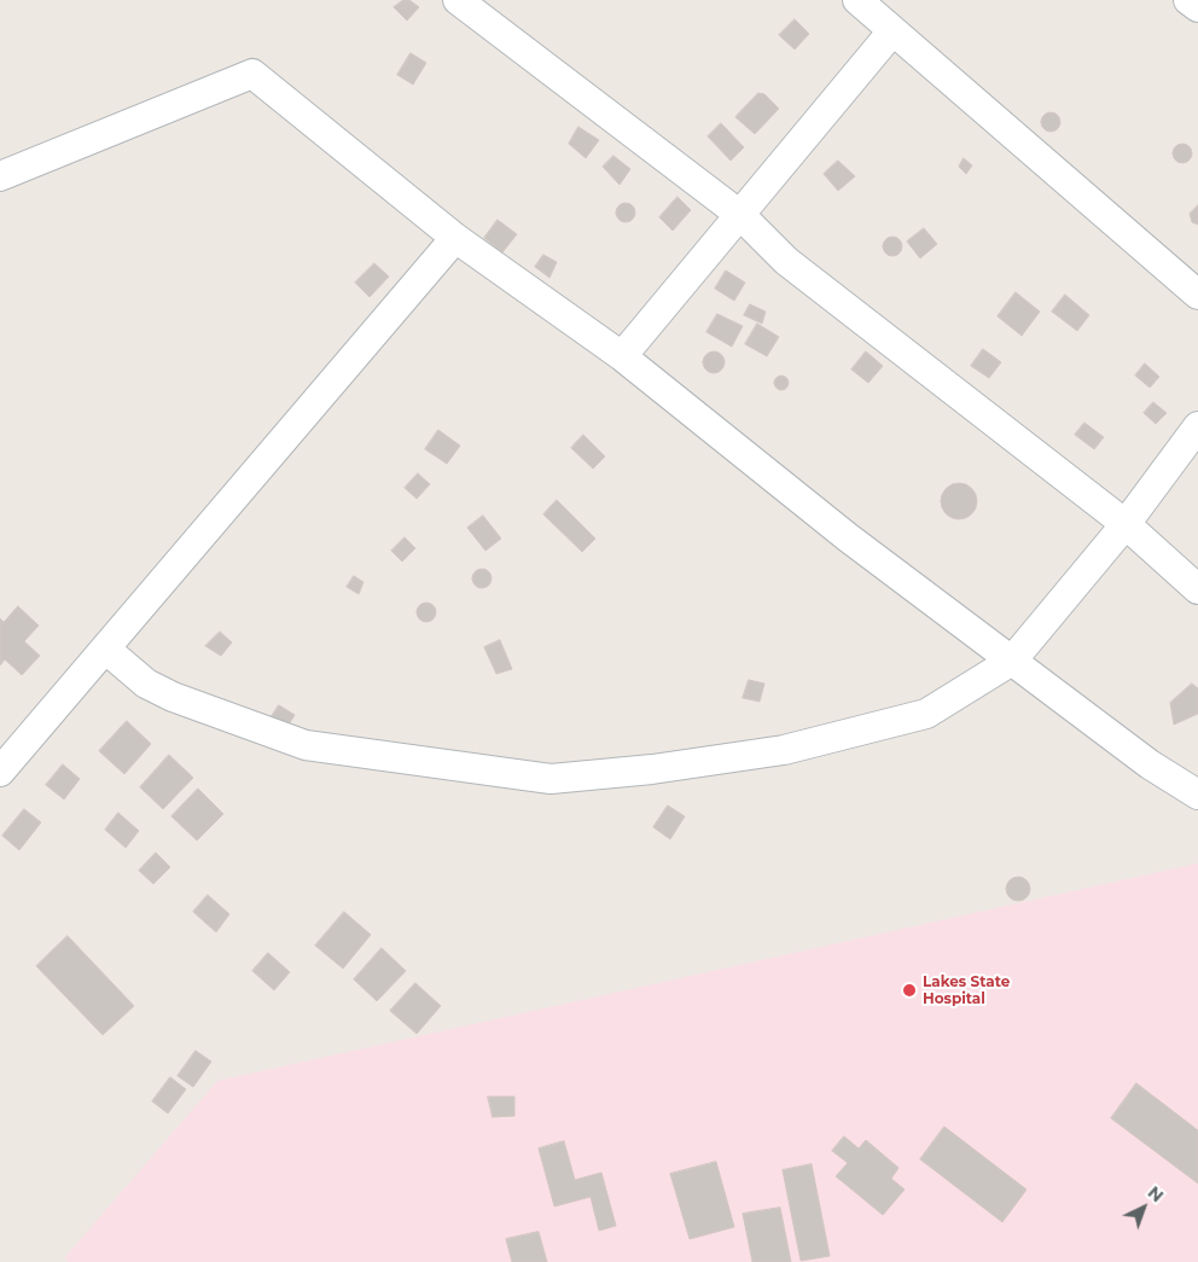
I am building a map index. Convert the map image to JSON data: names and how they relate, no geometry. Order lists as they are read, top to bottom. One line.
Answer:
{"places":["Lakes State Hospital"],"north":"top right"}
